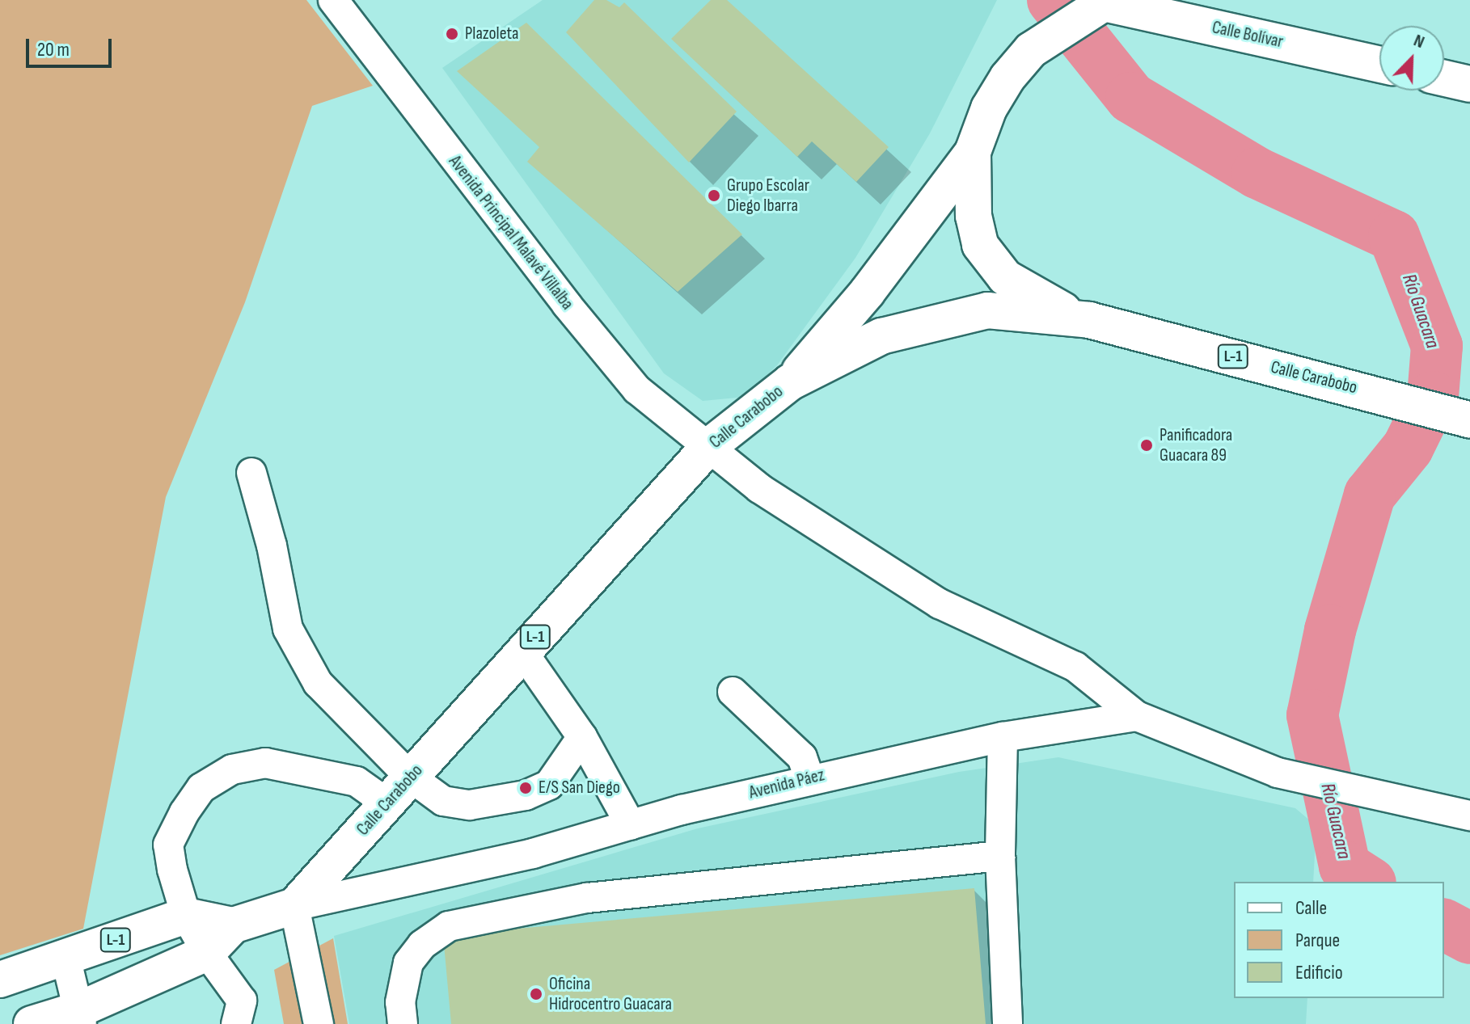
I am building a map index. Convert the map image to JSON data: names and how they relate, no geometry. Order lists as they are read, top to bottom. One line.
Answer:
{"streets":{"main road":["Calle Bolívar","L-1","Calle Carabobo"],"street":["Avenida Principal Malavé Villalba","Avenida Páez"]},"crossings":[["Calle Bolívar","L-1"],["Avenida Principal Malavé Villalba","Calle Carabobo"],["Avenida Principal Malavé Villalba","Avenida Páez"],["L-1","Calle Carabobo"],["Calle Carabobo","Avenida Páez"]],"water":["Río Guacara"],"places":["Plazoleta","Grupo Escolar Diego Ibarra","Panificadora Guacara 89","E/S San Diego","Oficina Hidrocentro Guacara"],"legend":["Calle","Parque","Edificio"],"scale_bar":"20 m","north":"top right"}
